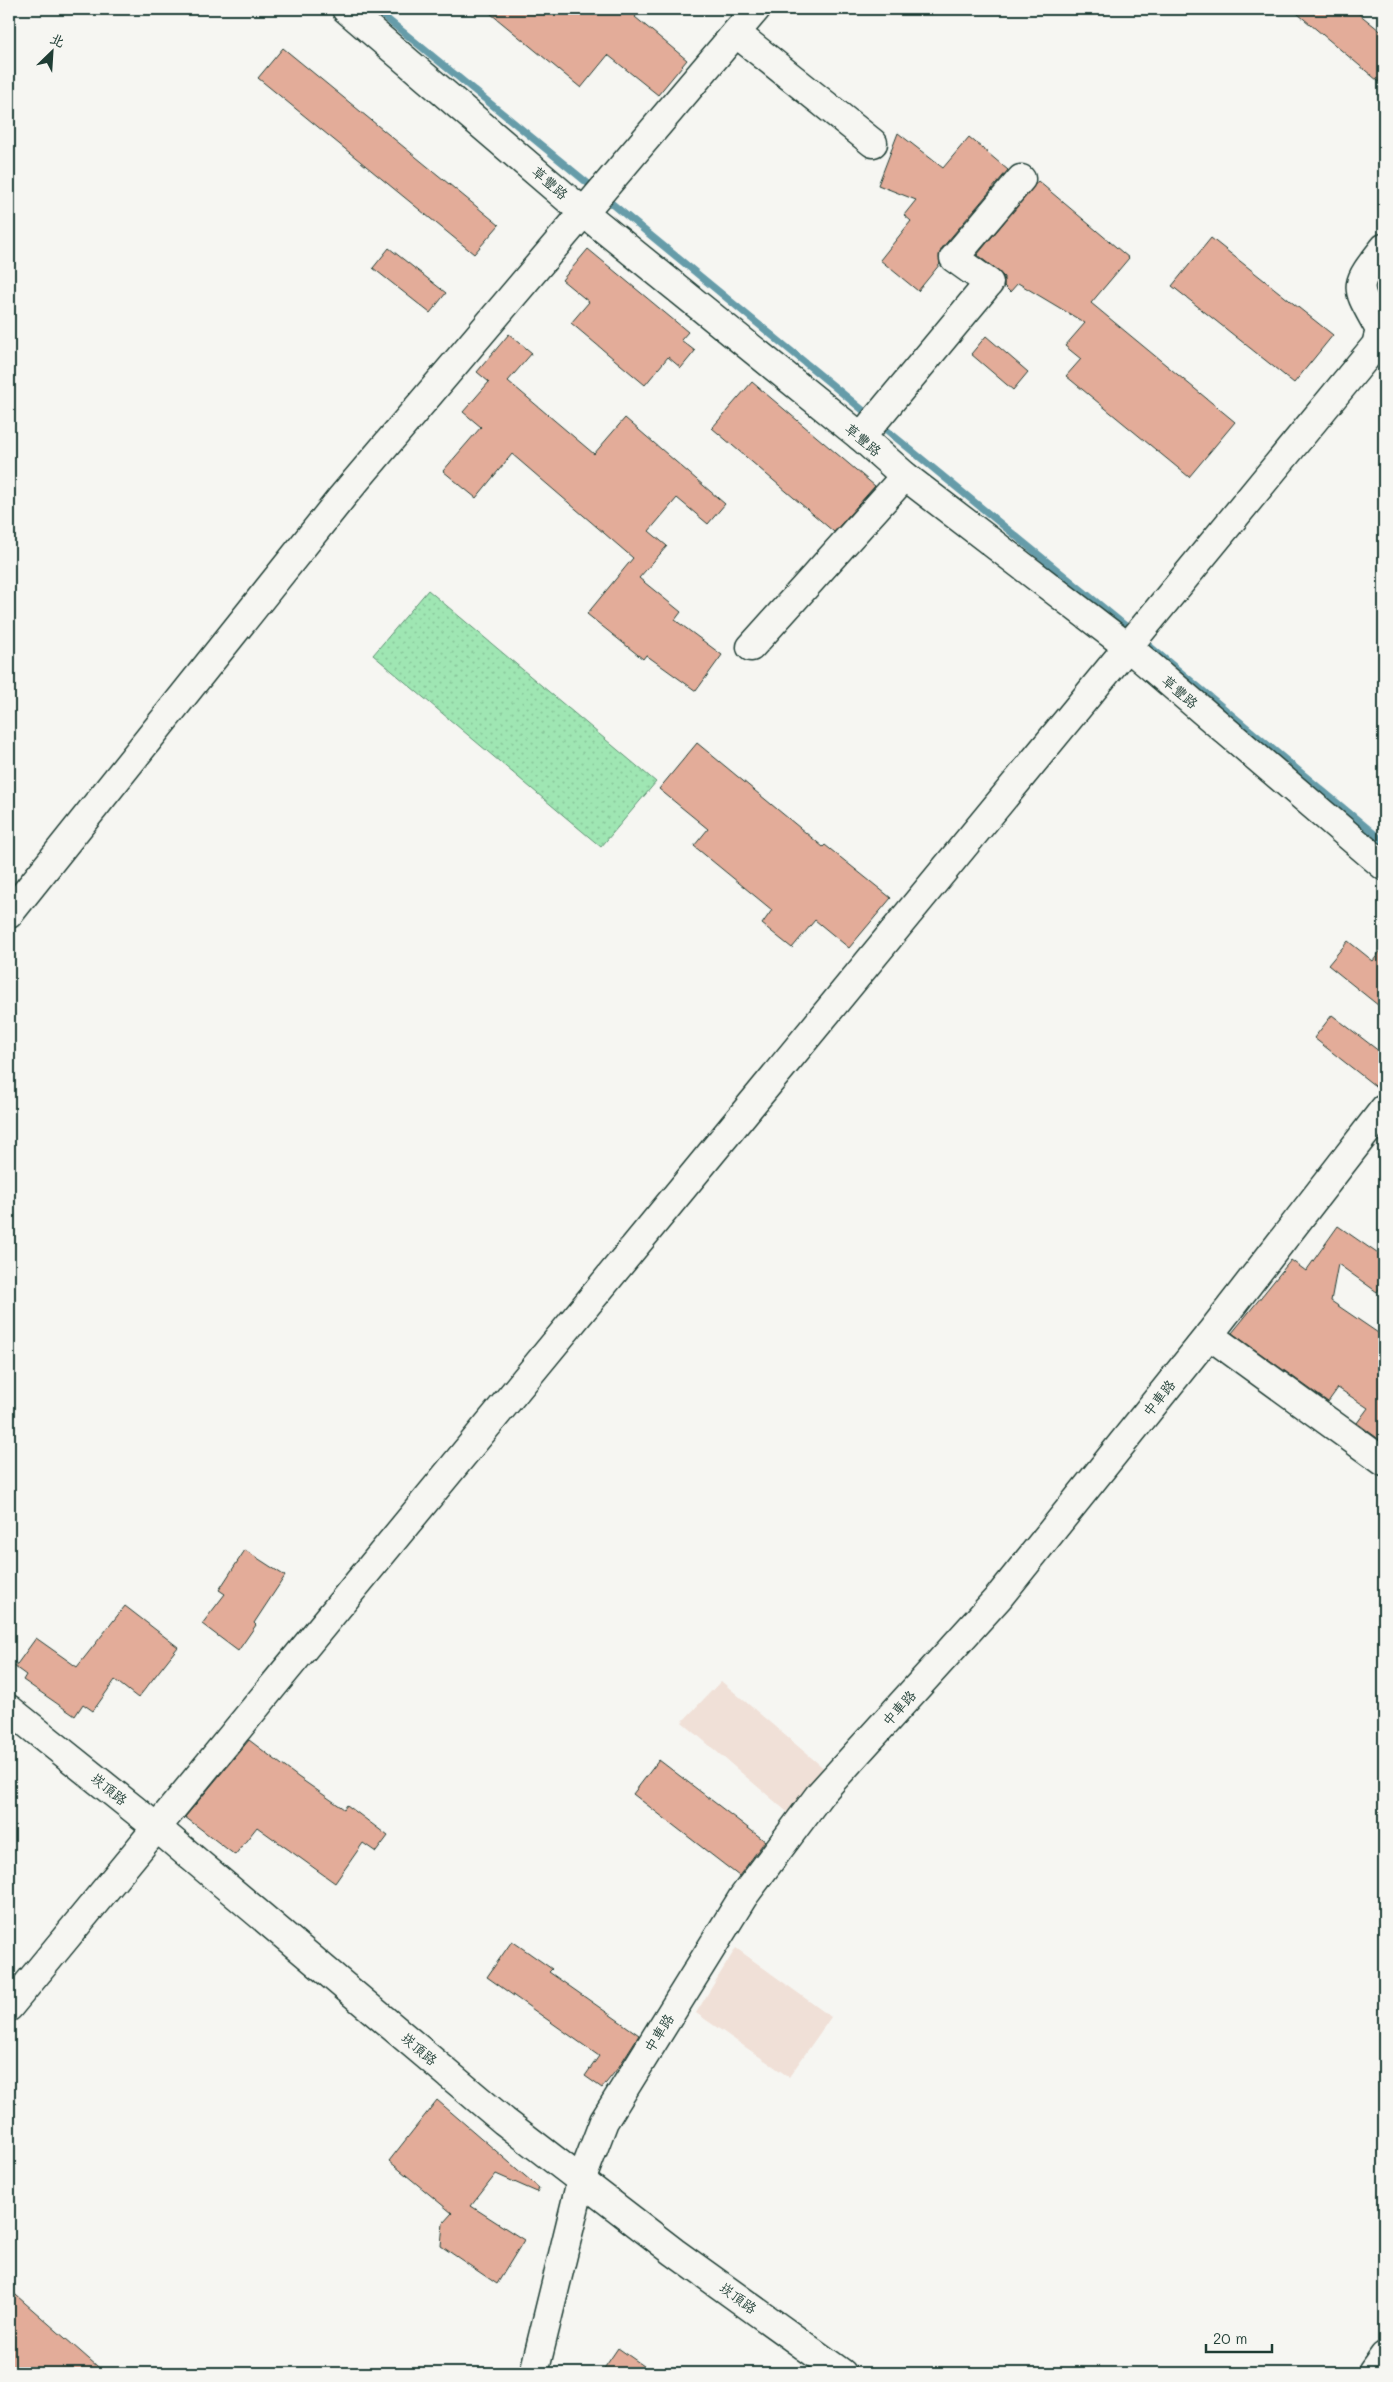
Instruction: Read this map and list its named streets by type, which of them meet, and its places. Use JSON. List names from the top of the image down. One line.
{"streets":{"street":["草豐路","中車路","崁頂路"]},"crossings":[["中車路","崁頂路"]],"scale_bar":"20 m","north":"top right"}
